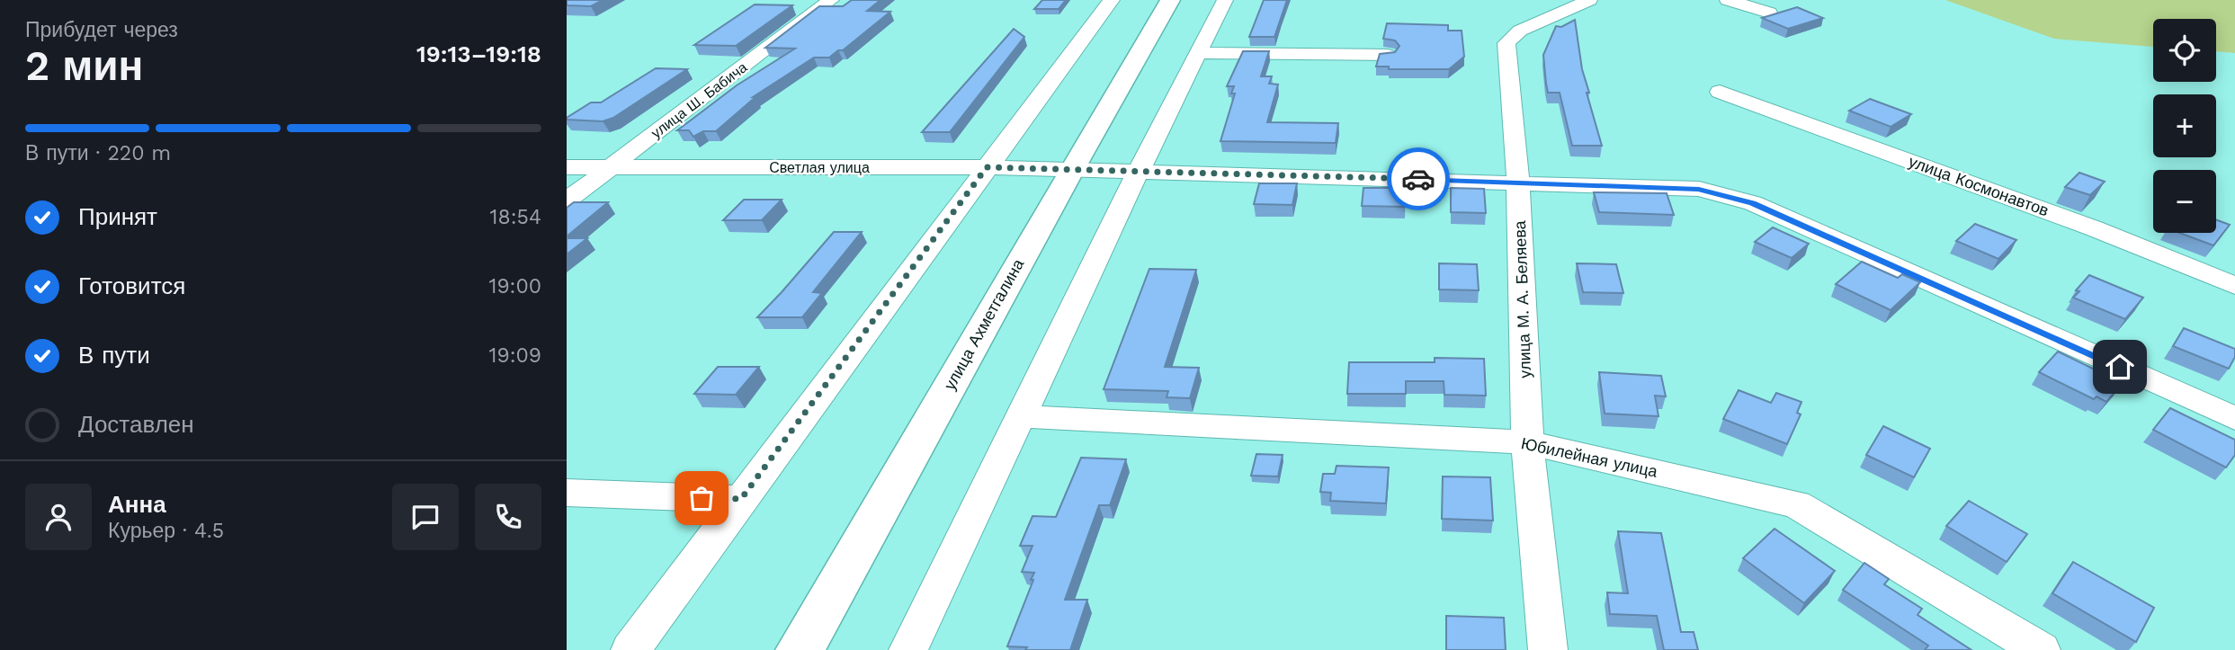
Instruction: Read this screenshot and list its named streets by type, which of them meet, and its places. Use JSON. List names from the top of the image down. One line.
{"streets":{"main road":["улица Ахметгалина"],"street":["улица Ш. Бабича","Светлая улица","улица Космонавтов","улица М. А. Беляева","Юбилейная улица"]},"crossings":[["улица Ш. Бабича","Светлая улица"],["Светлая улица","улица М. А. Беляева"],["Светлая улица","улица Ахметгалина"],["улица М. А. Беляева","Юбилейная улица"]],"page":{"heading":["2 мин","Прибудет через","19:13–19:18"],"panel":["Анна","Курьер · 4.5"],"map_buttons":["+","−"],"bar":"В пути · 220 m","list":[["Принят","18:54"],["Готовится","19:00"],["В пути","19:09"],"Доставлен"]}}
